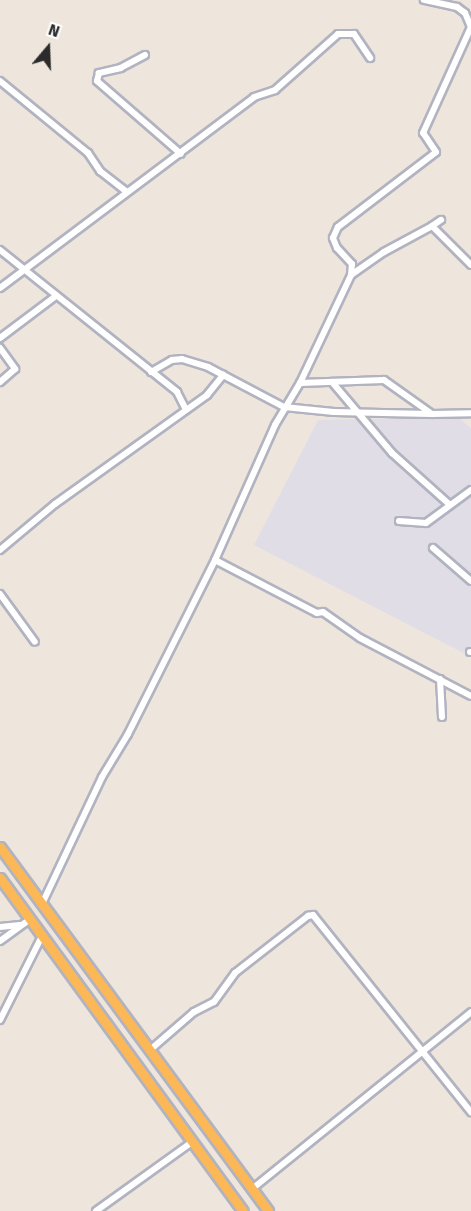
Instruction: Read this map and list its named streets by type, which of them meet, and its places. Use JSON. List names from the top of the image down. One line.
{"north":"top"}
